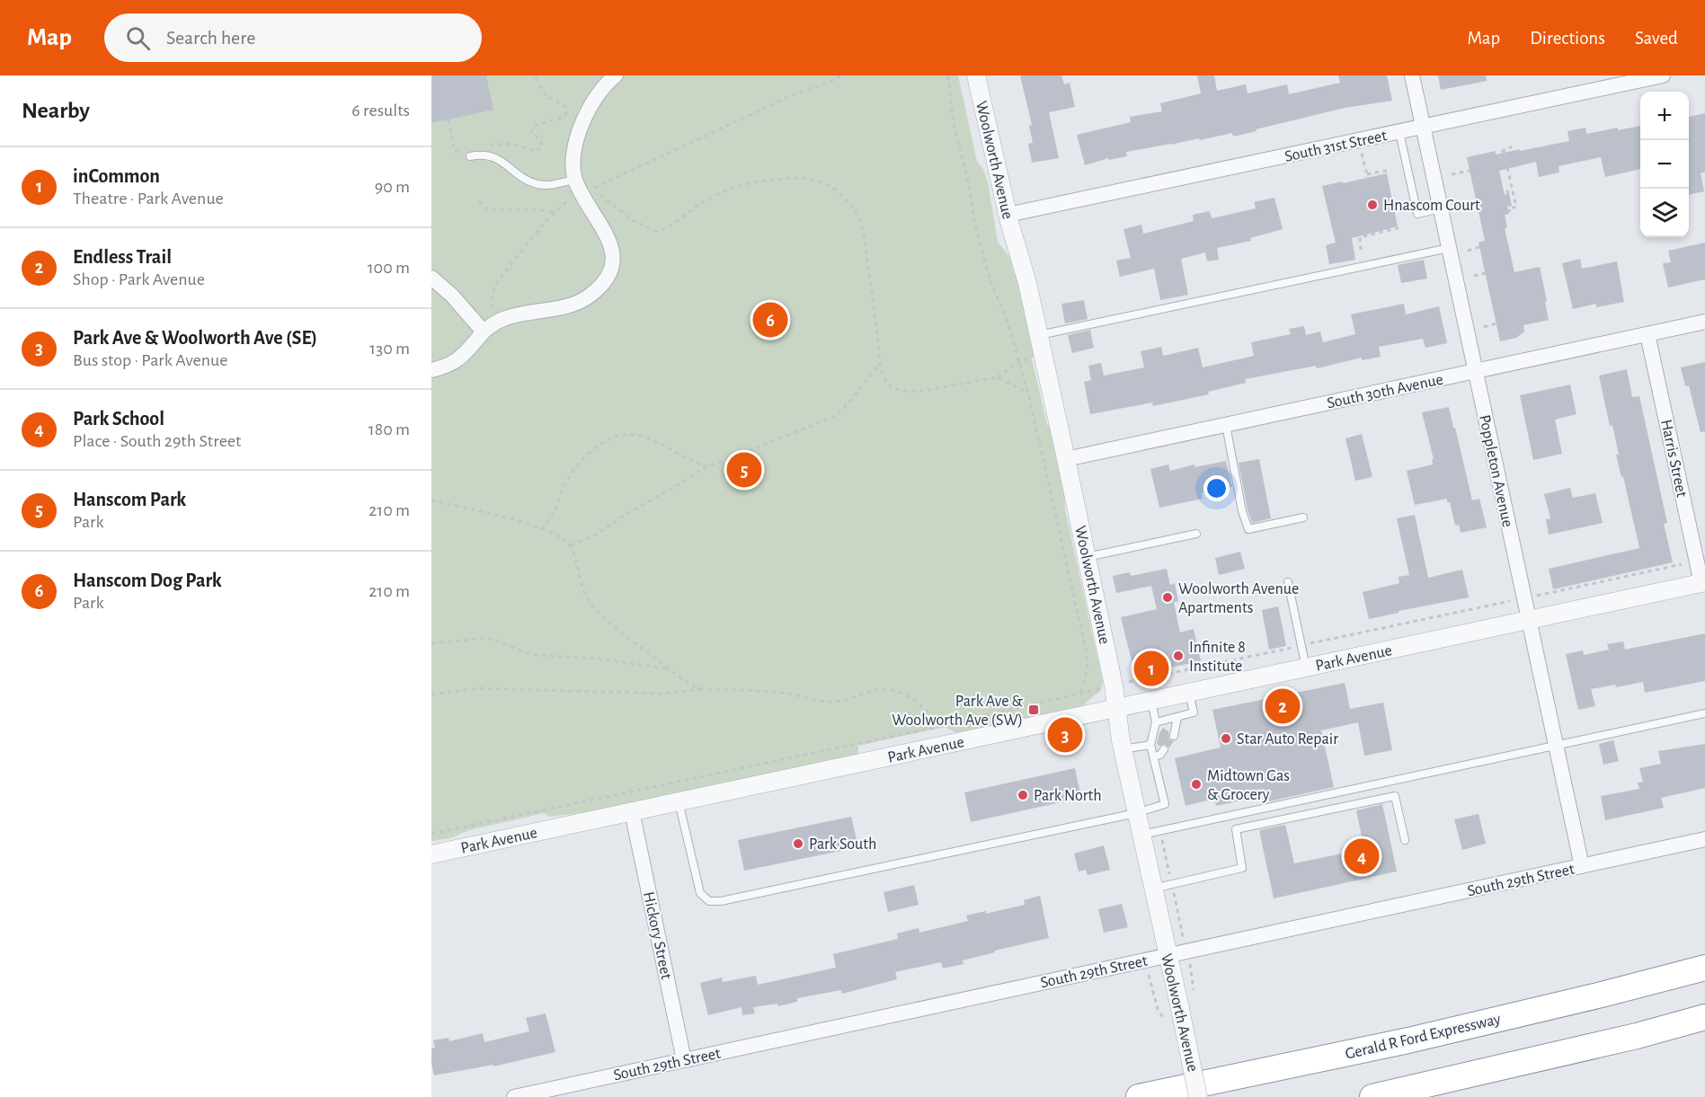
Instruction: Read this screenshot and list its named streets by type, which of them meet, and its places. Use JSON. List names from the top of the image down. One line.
{"streets":{"highway":["Gerald R Ford Expressway"],"street":["South 31st Street","Woolworth Avenue","South 30th Avenue","Harris Street","Poppleton Avenue","Park Avenue","South 29th Street","Hickory Street"]},"crossings":[["South 31st Street","Woolworth Avenue"],["South 31st Street","Poppleton Avenue"],["Woolworth Avenue","South 30th Avenue"],["Woolworth Avenue","Park Avenue"],["Woolworth Avenue","South 29th Street"],["South 30th Avenue","Harris Street"],["South 30th Avenue","Poppleton Avenue"],["Harris Street","Park Avenue"],["Poppleton Avenue","Park Avenue"],["Poppleton Avenue","South 29th Street"],["Park Avenue","Hickory Street"],["South 29th Street","Hickory Street"]],"places":{"other":["Hnascom Court","Woolworth Avenue Apartments","Infinite 8 Institute","Star Auto Repair","Midtown Gas & Grocery","Park North","Park South"],"transit":["Park Ave & Woolworth Ave (SW)"]},"page":{"header":"Map","search":"Search here","nav":["Map","Directions","Saved"],"heading":["Nearby","6 results"],"map_buttons":["+","−"],"list":[{"mark":"1","name":"inCommon","note":"Theatre · Park Avenue","value":"90 m"},{"mark":"2","name":"Endless Trail","note":"Shop · Park Avenue","value":"100 m"},{"mark":"3","name":"Park Ave & Woolworth Ave (SE)","note":"Bus stop · Park Avenue","value":"130 m"},{"mark":"4","name":"Park School","note":"Place · South 29th Street","value":"180 m"},{"mark":"5","name":"Hanscom Park","note":"Park","value":"210 m"},{"mark":"6","name":"Hanscom Dog Park","note":"Park","value":"210 m"}],"pins":["6","5","1","2","3","4"]}}
